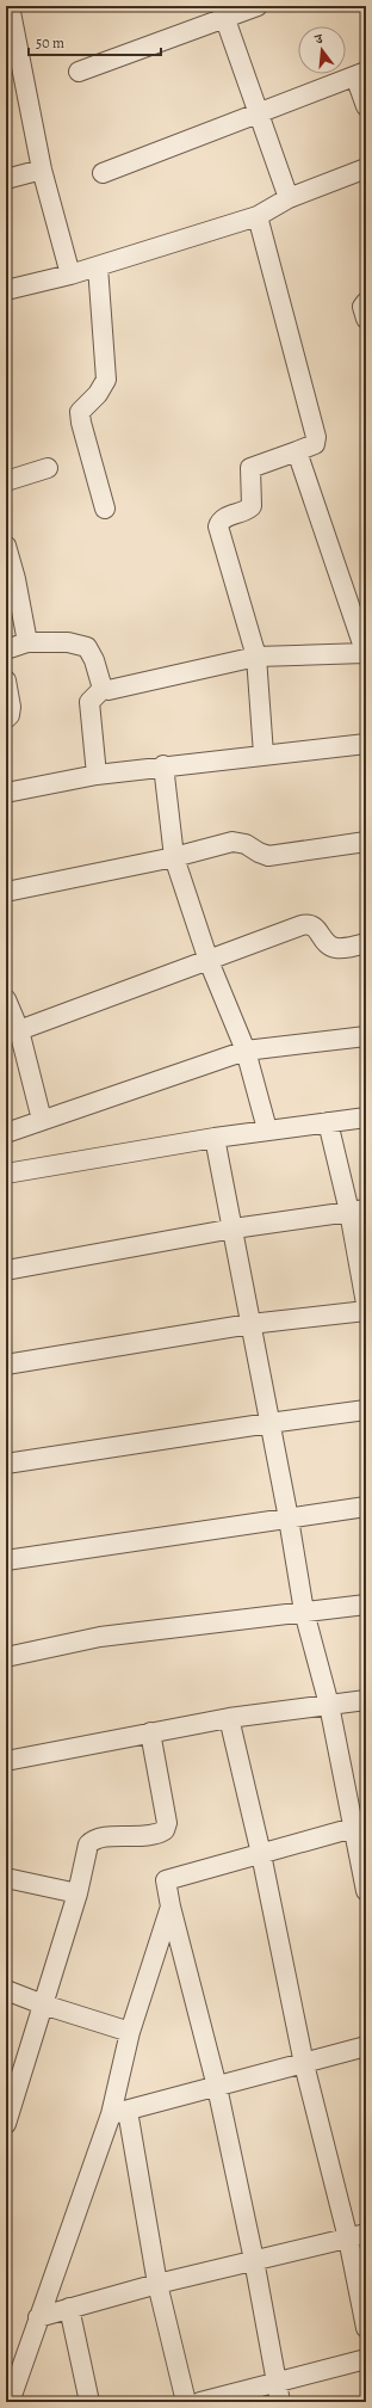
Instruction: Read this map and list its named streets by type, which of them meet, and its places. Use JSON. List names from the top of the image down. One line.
{"scale_bar":"50 m","north":"top"}
